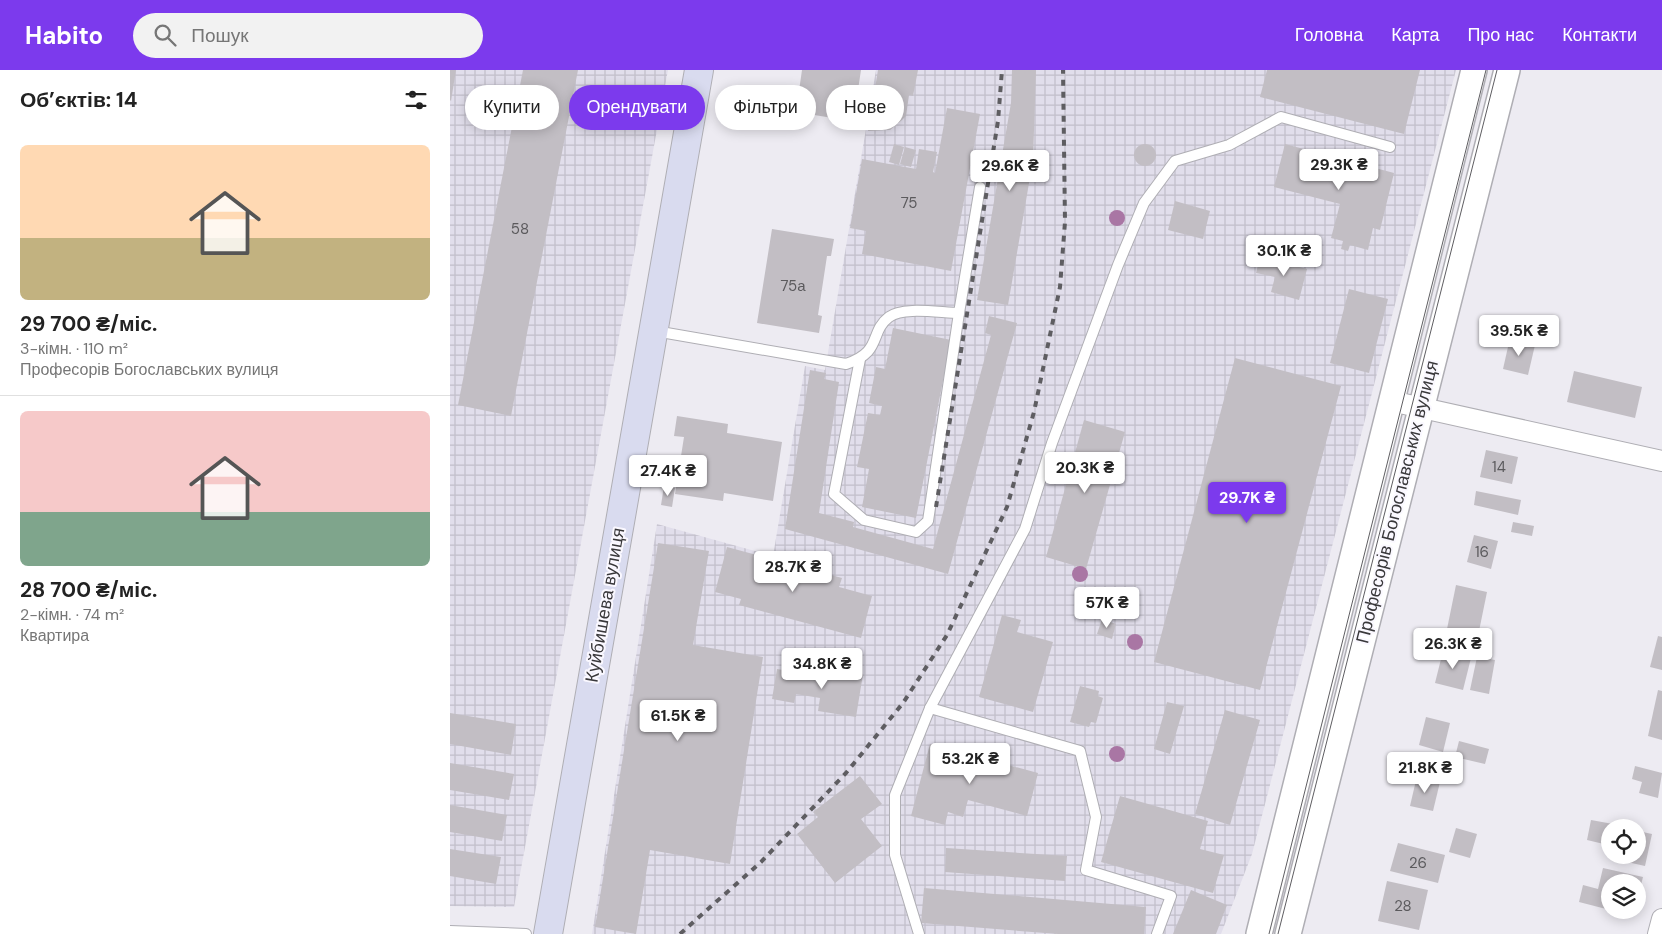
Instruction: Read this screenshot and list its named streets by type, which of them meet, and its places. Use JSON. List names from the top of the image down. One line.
{"streets":{"main road":["Куйбишева вулиця"],"street":["Професорів Богославських вулиця"]},"house_numbers":["75","58","75а","14","16","26","28"],"page":{"header":"Habito","search":"Пошук","nav":["Головна","Карта","Про нас","Контакти"],"heading":"Об’єктів: 14","chip":["Купити","Орендувати","Фільтри","Нове"],"list":[{"name":"29 700 ₴/міс.","note":"3-кімн. · 110 m² · Професорів Богославських вулиця"},{"name":"28 700 ₴/міс.","note":"2-кімн. · 74 m² · Квартира"}],"price":["29.3K ₴","29.6K ₴","30.1K ₴","39.5K ₴","20.3K ₴","27.4K ₴","29.7K ₴","28.7K ₴","57K ₴","26.3K ₴","34.8K ₴","61.5K ₴","53.2K ₴","21.8K ₴"]}}
